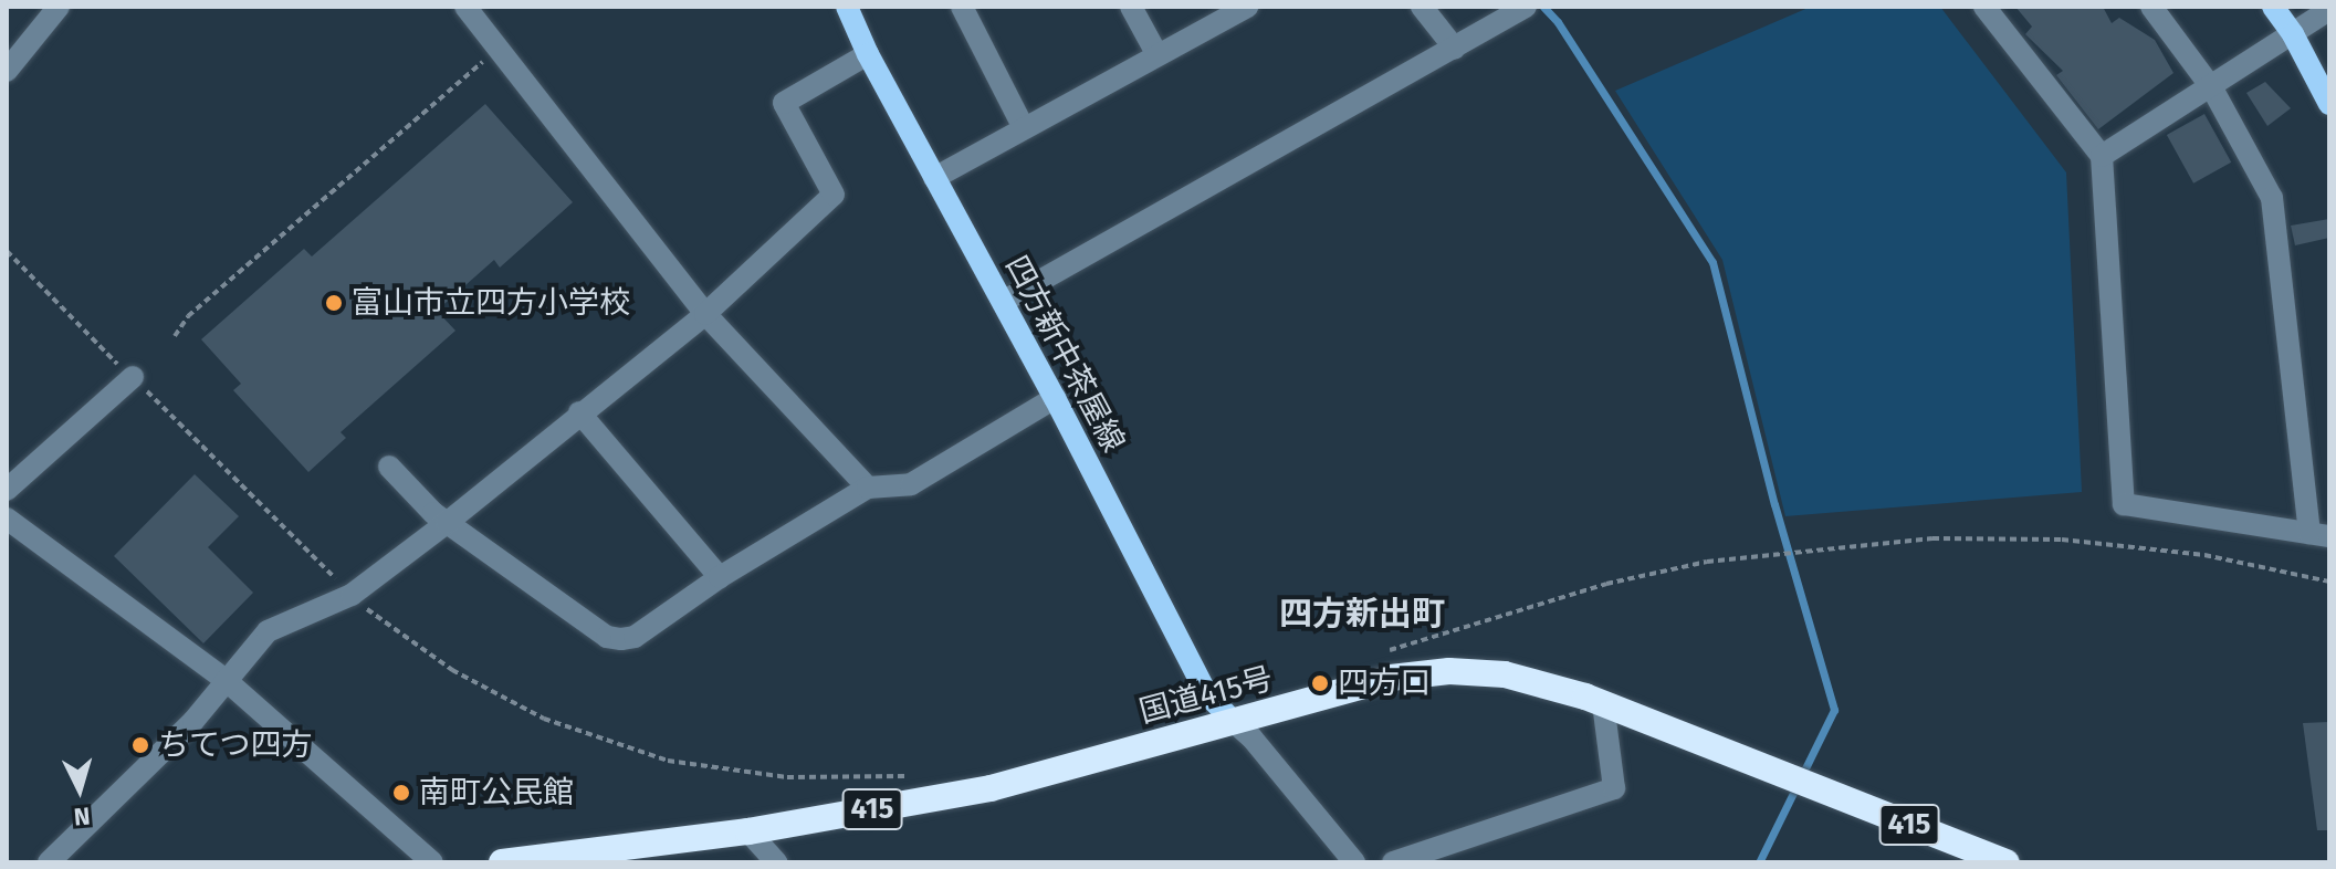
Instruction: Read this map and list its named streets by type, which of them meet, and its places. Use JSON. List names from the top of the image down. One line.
{"streets":{"highway":["国道415号","415"],"main road":["四方新中茶屋線"]},"crossings":[["四方新中茶屋線","国道415号"]],"districts":["四方新出町"],"places":["富山市立四方小学校","四方口","ちてつ四方","南町公民館"],"north":"bottom"}
